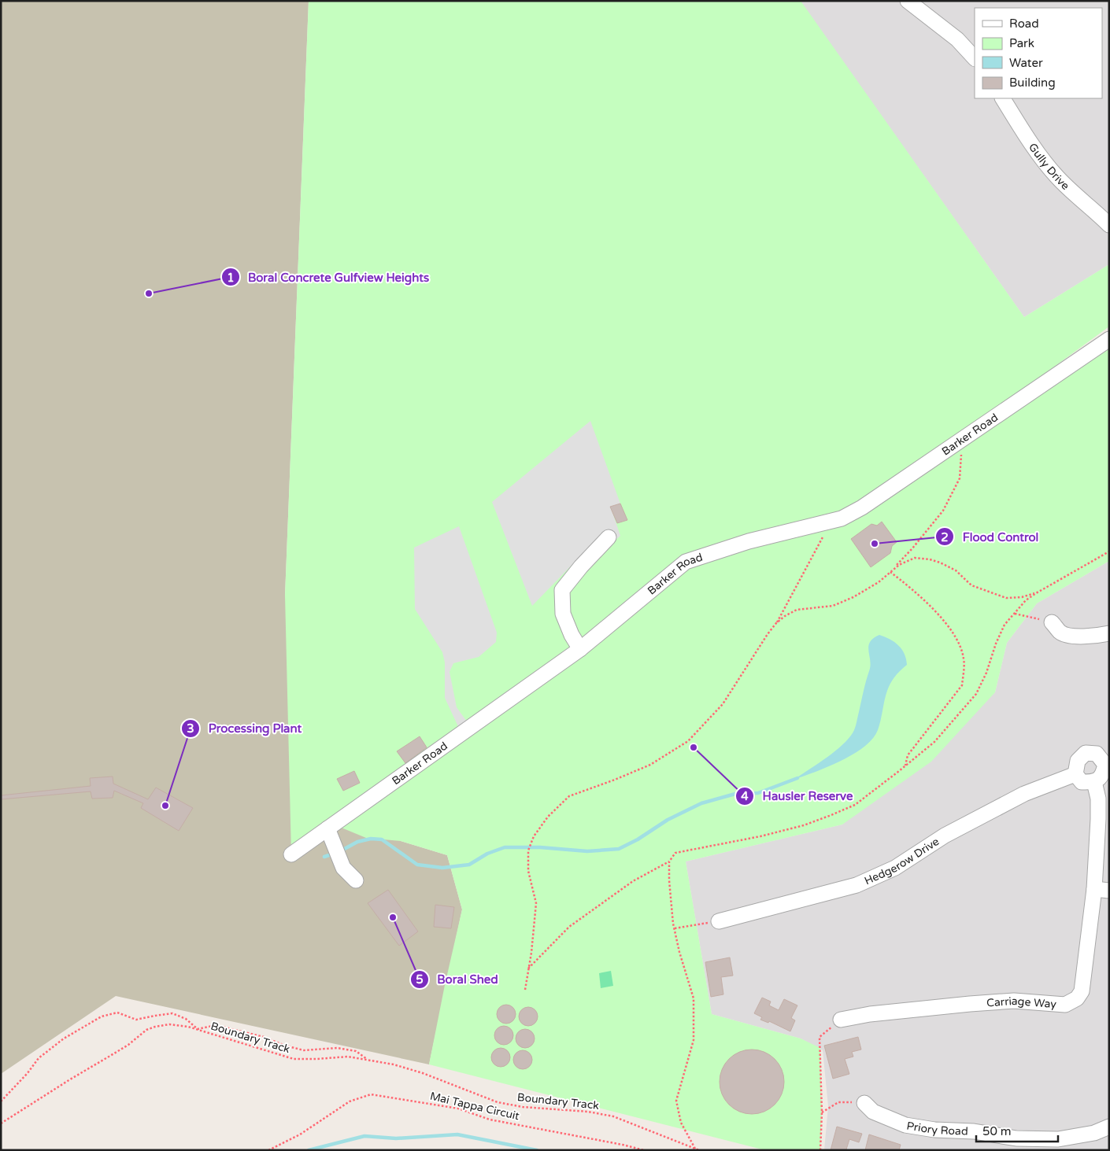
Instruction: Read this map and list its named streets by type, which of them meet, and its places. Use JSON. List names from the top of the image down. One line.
{"streets":{"street":["Gully Drive","Barker Road","Hedgerow Drive","Carriage Way","Priory Road"],"path":["Boundary Track","Mai Tappa Circuit"]},"crossings":[["Hedgerow Drive","Carriage Way"]],"places":["Boral Concrete Gulfview Heights","Flood Control","Hausler Reserve","Processing Plant","Boral Shed"],"legend":["Road","Park","Water","Building"],"scale_bar":"50 m"}
